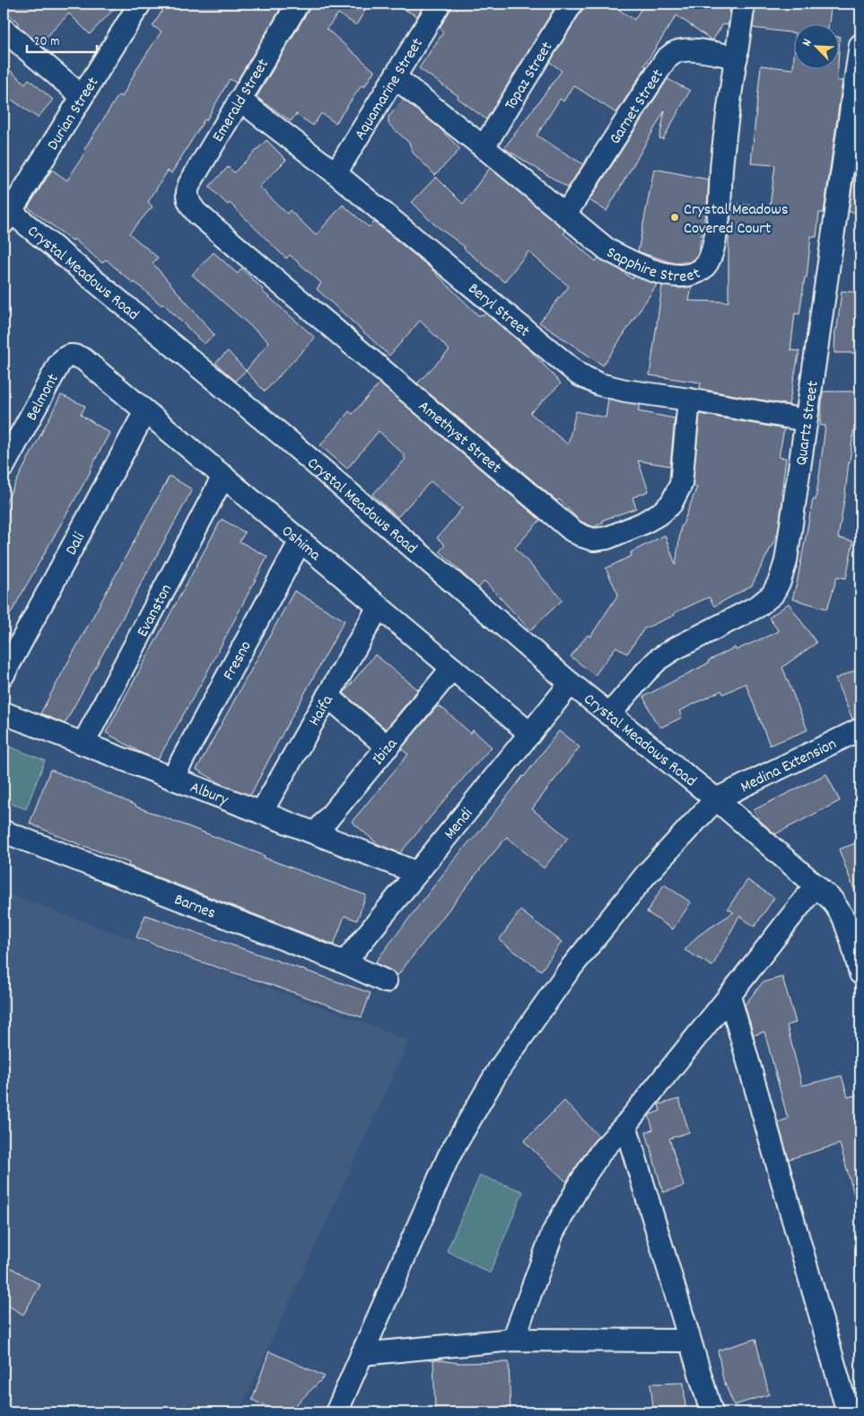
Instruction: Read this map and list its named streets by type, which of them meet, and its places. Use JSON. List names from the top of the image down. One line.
{"streets":{"street":["Topaz Street","Aquamarine Street","Emerald Street","Garnet Street","Durian Street","Sapphire Street","Crystal Meadows Road","Beryl Street","Belmont","Quartz Street","Amethyst Street","Oshima","Dali","Evanston","Fresno","Haifa","Ibiza","Medina Extension","Albury","Mendi","Barnes"]},"crossings":[["Topaz Street","Sapphire Street"],["Aquamarine Street","Sapphire Street"],["Aquamarine Street","Beryl Street"],["Emerald Street","Beryl Street"],["Emerald Street","Amethyst Street"],["Garnet Street","Sapphire Street"],["Durian Street","Crystal Meadows Road"],["Crystal Meadows Road","Quartz Street"],["Crystal Meadows Road","Medina Extension"],["Crystal Meadows Road","Mendi"],["Beryl Street","Quartz Street"],["Beryl Street","Amethyst Street"],["Belmont","Oshima"],["Oshima","Dali"],["Oshima","Evanston"],["Oshima","Fresno"],["Oshima","Haifa"],["Oshima","Ibiza"],["Oshima","Mendi"],["Evanston","Albury"],["Fresno","Albury"],["Haifa","Albury"],["Ibiza","Albury"],["Albury","Mendi"],["Mendi","Barnes"]],"places":["Crystal Meadows Covered Court"],"scale_bar":"20 m","north":"top left"}
